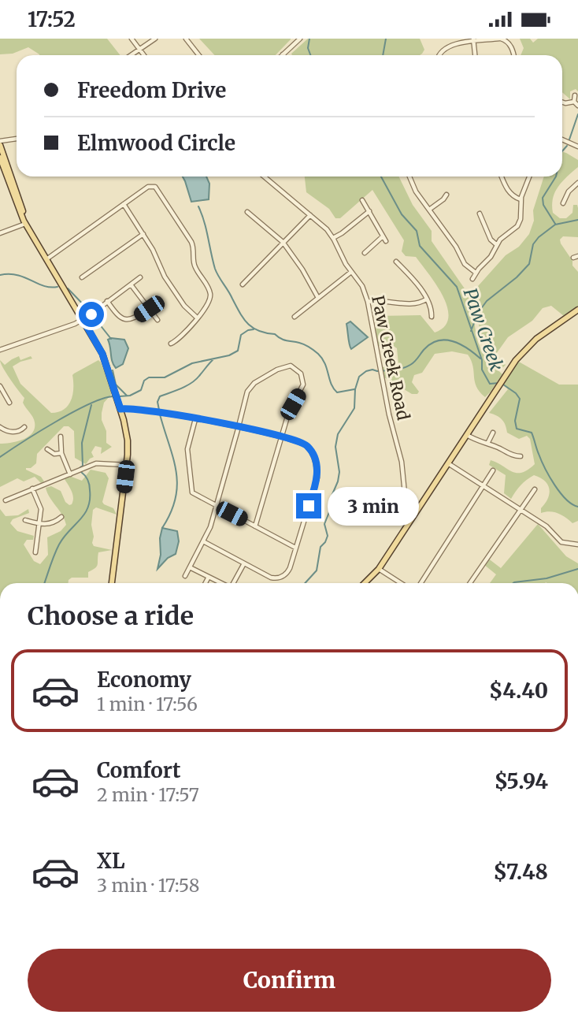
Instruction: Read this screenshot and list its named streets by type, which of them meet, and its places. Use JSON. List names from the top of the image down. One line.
{"streets":{"street":["Paw Creek Road"]},"water":["Paw Creek"],"page":{"status":"17:52","banner":["Freedom Drive","Elmwood Circle"],"bubble":"3 min","heading":"Choose a ride","list":[{"name":"Economy","note":"1 min · 17:56","value":"$4.40"},{"name":"Comfort","note":"2 min · 17:57","value":"$5.94"},{"name":"XL","note":"3 min · 17:58","value":"$7.48"}],"buttons":"Confirm"}}
